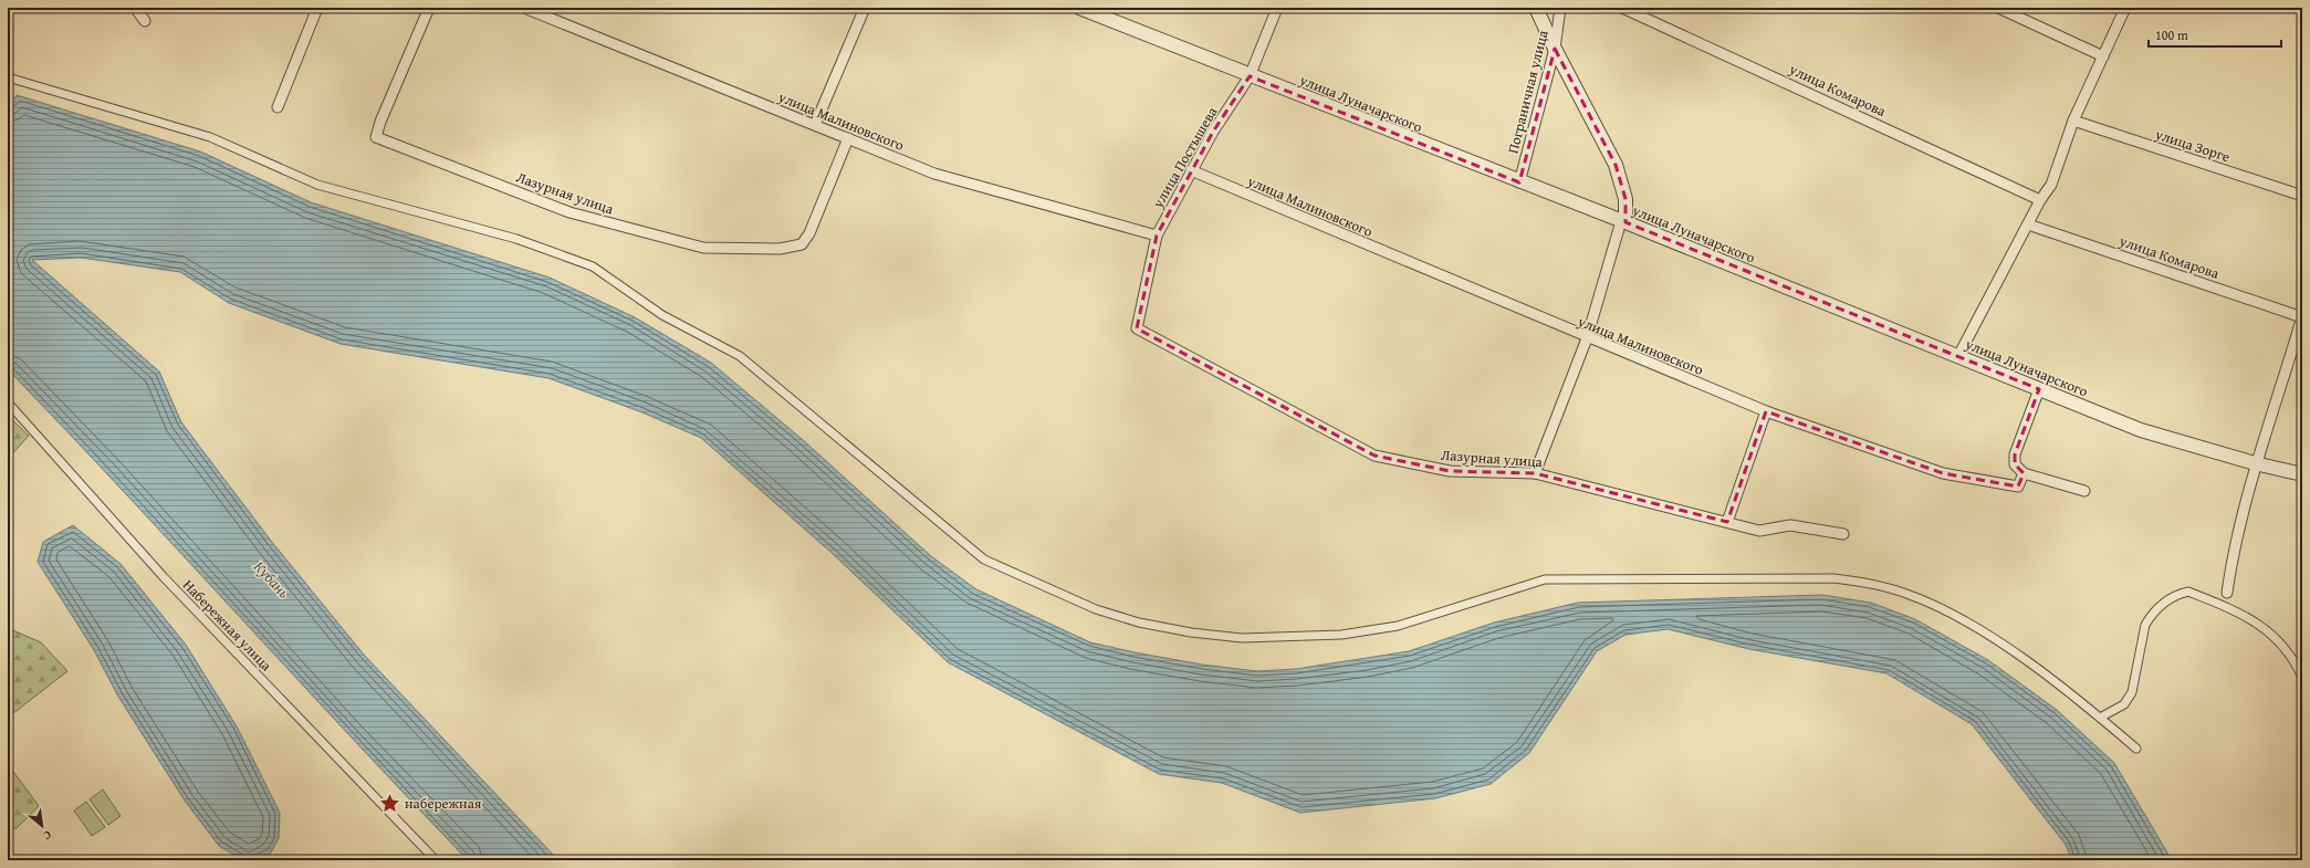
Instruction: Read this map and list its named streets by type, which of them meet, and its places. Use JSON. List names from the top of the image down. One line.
{"streets":{"street":["улица Комарова","Пограничная улица","улица Луначарского","улица Малиновского","улица Зорге","улица Постышева","Лазурная улица","Набережная улица"]},"crossings":[["Пограничная улица","улица Луначарского"],["улица Луначарского","улица Постышева"],["улица Малиновского","улица Постышева"],["улица Малиновского","Лазурная улица"],["улица Постышева","Лазурная улица"]],"water":["Кубань"],"places":{"place":["набережная"]},"scale_bar":"100 m","north":"bottom right"}
